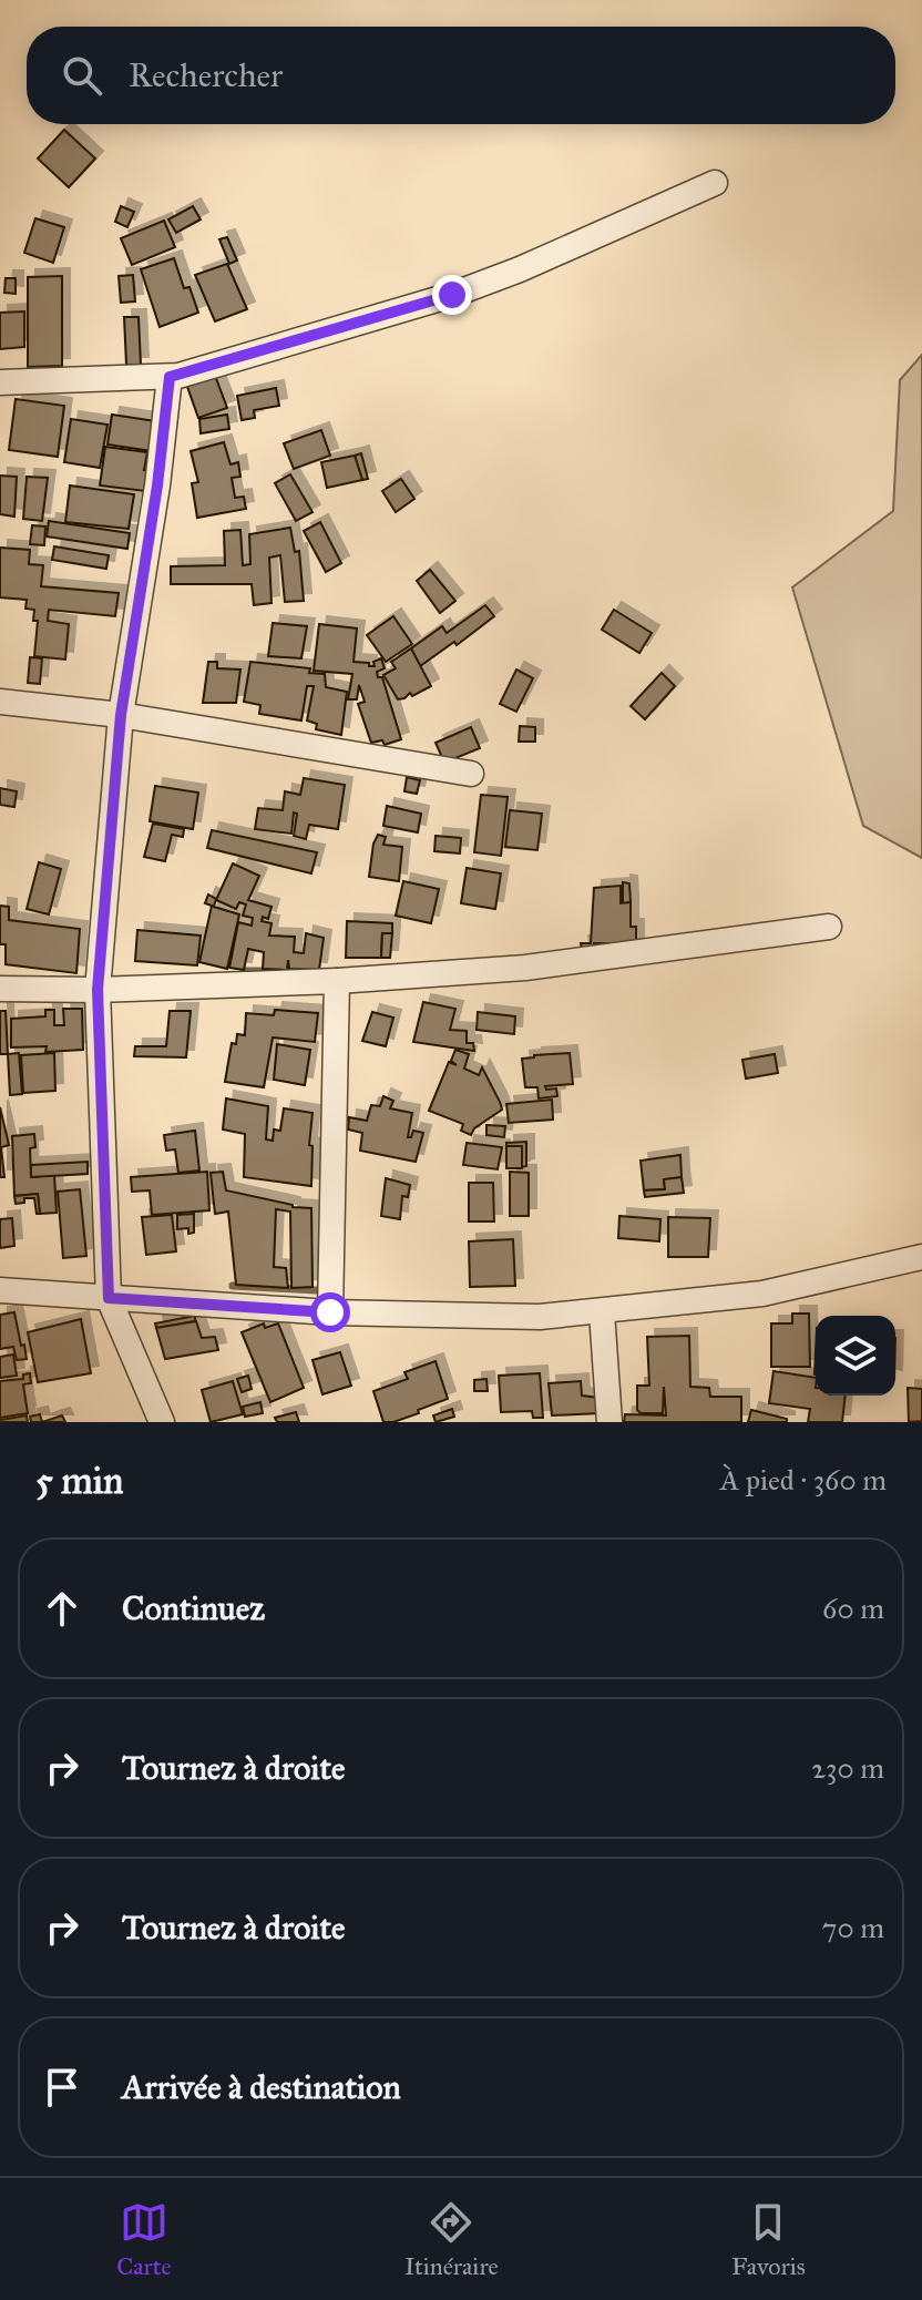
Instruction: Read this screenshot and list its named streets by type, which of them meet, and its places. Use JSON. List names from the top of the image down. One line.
{"page":{"search":"Rechercher","heading":["5 min","À pied · 360 m"],"list":[["Continuez","60 m"],["Tournez à droite","230 m"],["Tournez à droite","70 m"],"Arrivée à destination"],"nav":["Carte","Itinéraire","Favoris"]}}
